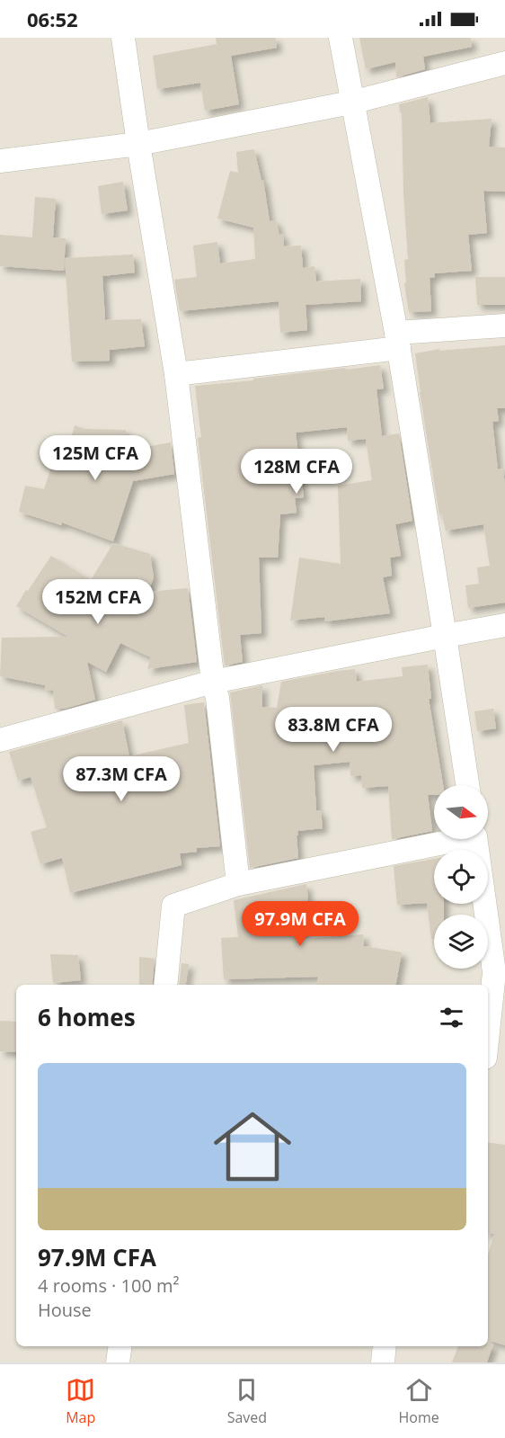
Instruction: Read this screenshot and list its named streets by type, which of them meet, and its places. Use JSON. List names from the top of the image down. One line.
{"north":"right","page":{"status":"06:52","price":["125M CFA","128M CFA","152M CFA","83.8M CFA","87.3M CFA","97.9M CFA"],"heading":"6 homes","list":[{"name":"97.9M CFA","note":"4 rooms · 100 m² · House"}],"tabs":["Map","Saved","Home"]}}
